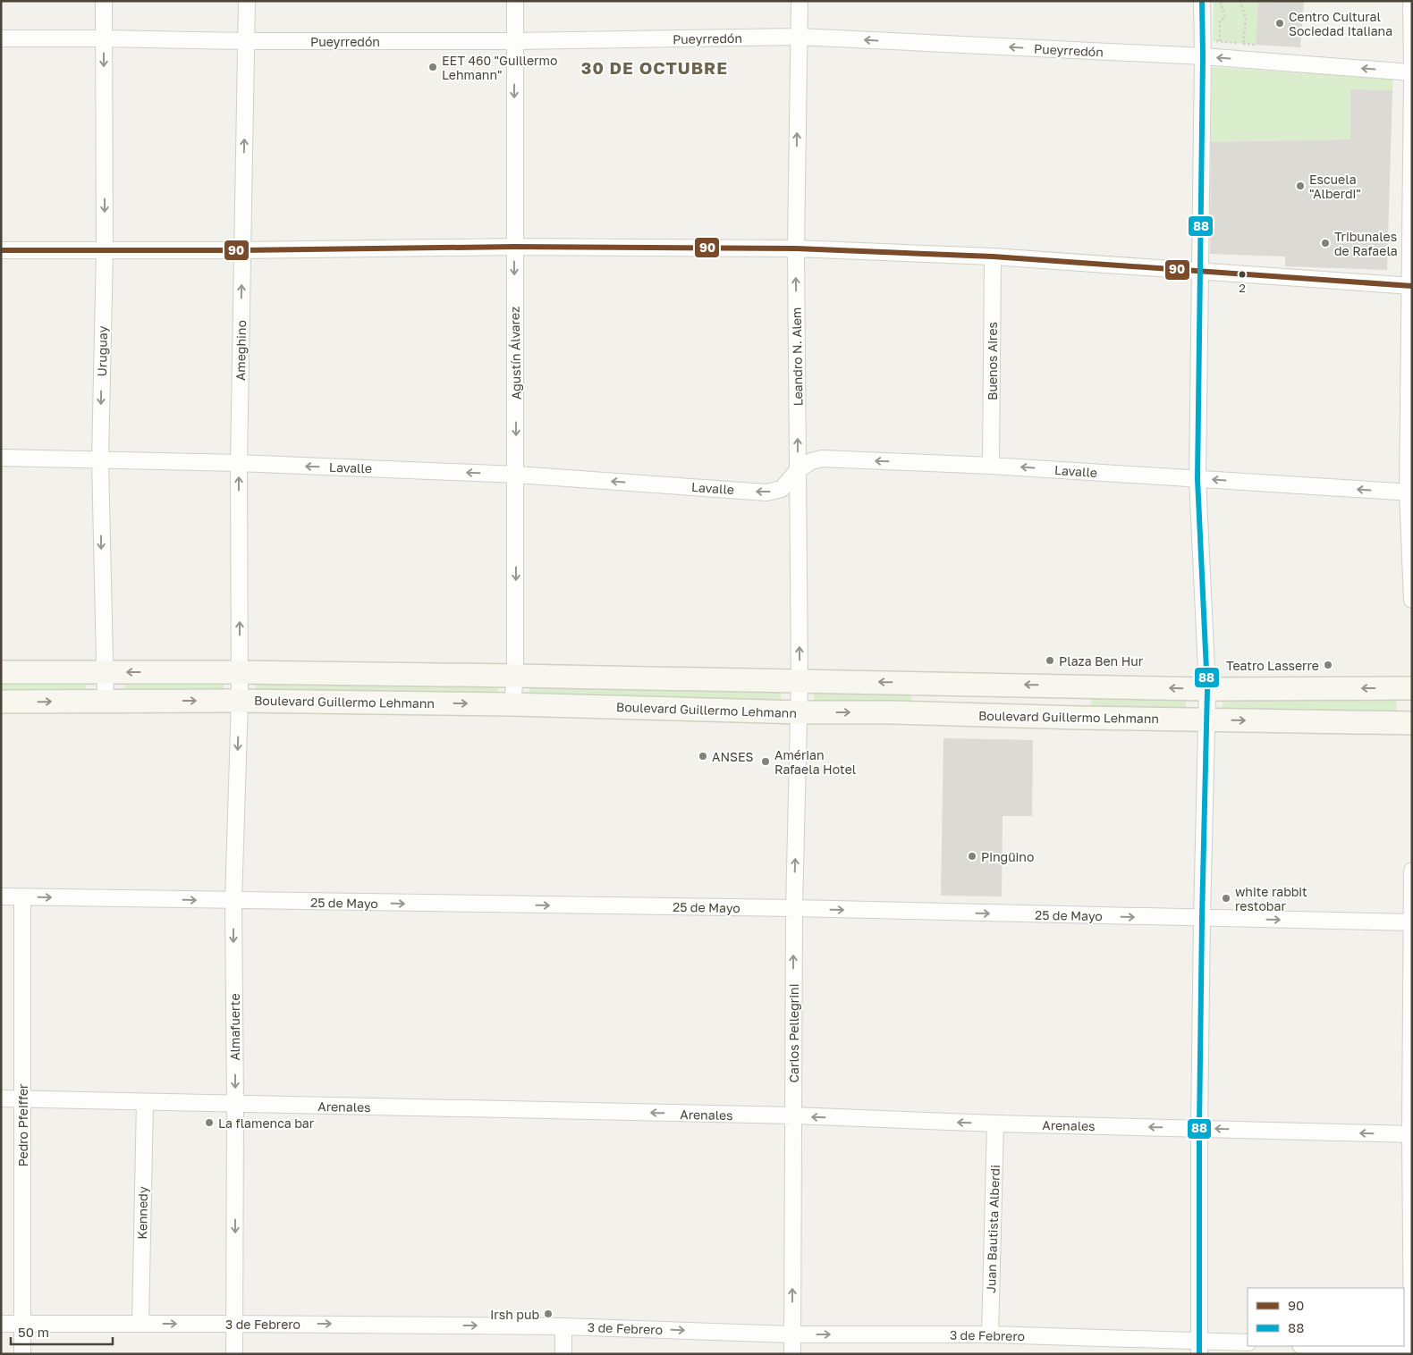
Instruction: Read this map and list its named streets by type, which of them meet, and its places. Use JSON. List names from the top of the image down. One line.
{"streets":{"main road":["Boulevard Guillermo Lehmann"],"street":["Pueyrredón","Ameghino","Uruguay","Agustín Álvarez","Leandro N. Alem","Buenos Aires","Lavalle","25 de Mayo","Almafuerte","Carlos Pellegrini","Arenales","Pedro Pfeiffer","Kennedy","Juan Bautista Alberdi","3 de Febrero"]},"crossings":[["Pueyrredón","Ameghino"],["Pueyrredón","Uruguay"],["Pueyrredón","Agustín Álvarez"],["Pueyrredón","Leandro N. Alem"],["Ameghino","Lavalle"],["Ameghino","Boulevard Guillermo Lehmann"],["Ameghino","Almafuerte"],["Uruguay","Lavalle"],["Uruguay","Boulevard Guillermo Lehmann"],["Agustín Álvarez","Lavalle"],["Agustín Álvarez","Boulevard Guillermo Lehmann"],["Leandro N. Alem","Lavalle"],["Leandro N. Alem","Boulevard Guillermo Lehmann"],["Leandro N. Alem","Carlos Pellegrini"],["Buenos Aires","Lavalle"],["Boulevard Guillermo Lehmann","Almafuerte"],["Boulevard Guillermo Lehmann","Carlos Pellegrini"],["25 de Mayo","Almafuerte"],["25 de Mayo","Carlos Pellegrini"],["25 de Mayo","Pedro Pfeiffer"],["Almafuerte","Arenales"],["Almafuerte","3 de Febrero"],["Carlos Pellegrini","Arenales"],["Carlos Pellegrini","3 de Febrero"],["Arenales","Pedro Pfeiffer"],["Arenales","Kennedy"],["Arenales","Juan Bautista Alberdi"],["Pedro Pfeiffer","3 de Febrero"],["Kennedy","3 de Febrero"],["Juan Bautista Alberdi","3 de Febrero"]],"one_way":["Pueyrredón","Ameghino","Uruguay","Agustín Álvarez","Leandro N. Alem","Lavalle","25 de Mayo","Almafuerte","Carlos Pellegrini","Arenales","3 de Febrero"],"districts":["30 DE OCTUBRE"],"places":["Centro Cultural Sociedad Italiana","EET 460 \"Guillermo Lehmann\"","Escuela \"Alberdi\"","Tribunales de Rafaela","2","Plaza Ben Hur","Teatro Lasserre","ANSES","Amérian Rafaela Hotel","Pingüino","white rabbit restobar","La flamenca bar","Irsh pub"],"lines":["transit line 88","transit line 90"],"legend":["90","88"],"scale_bar":"50 m"}
